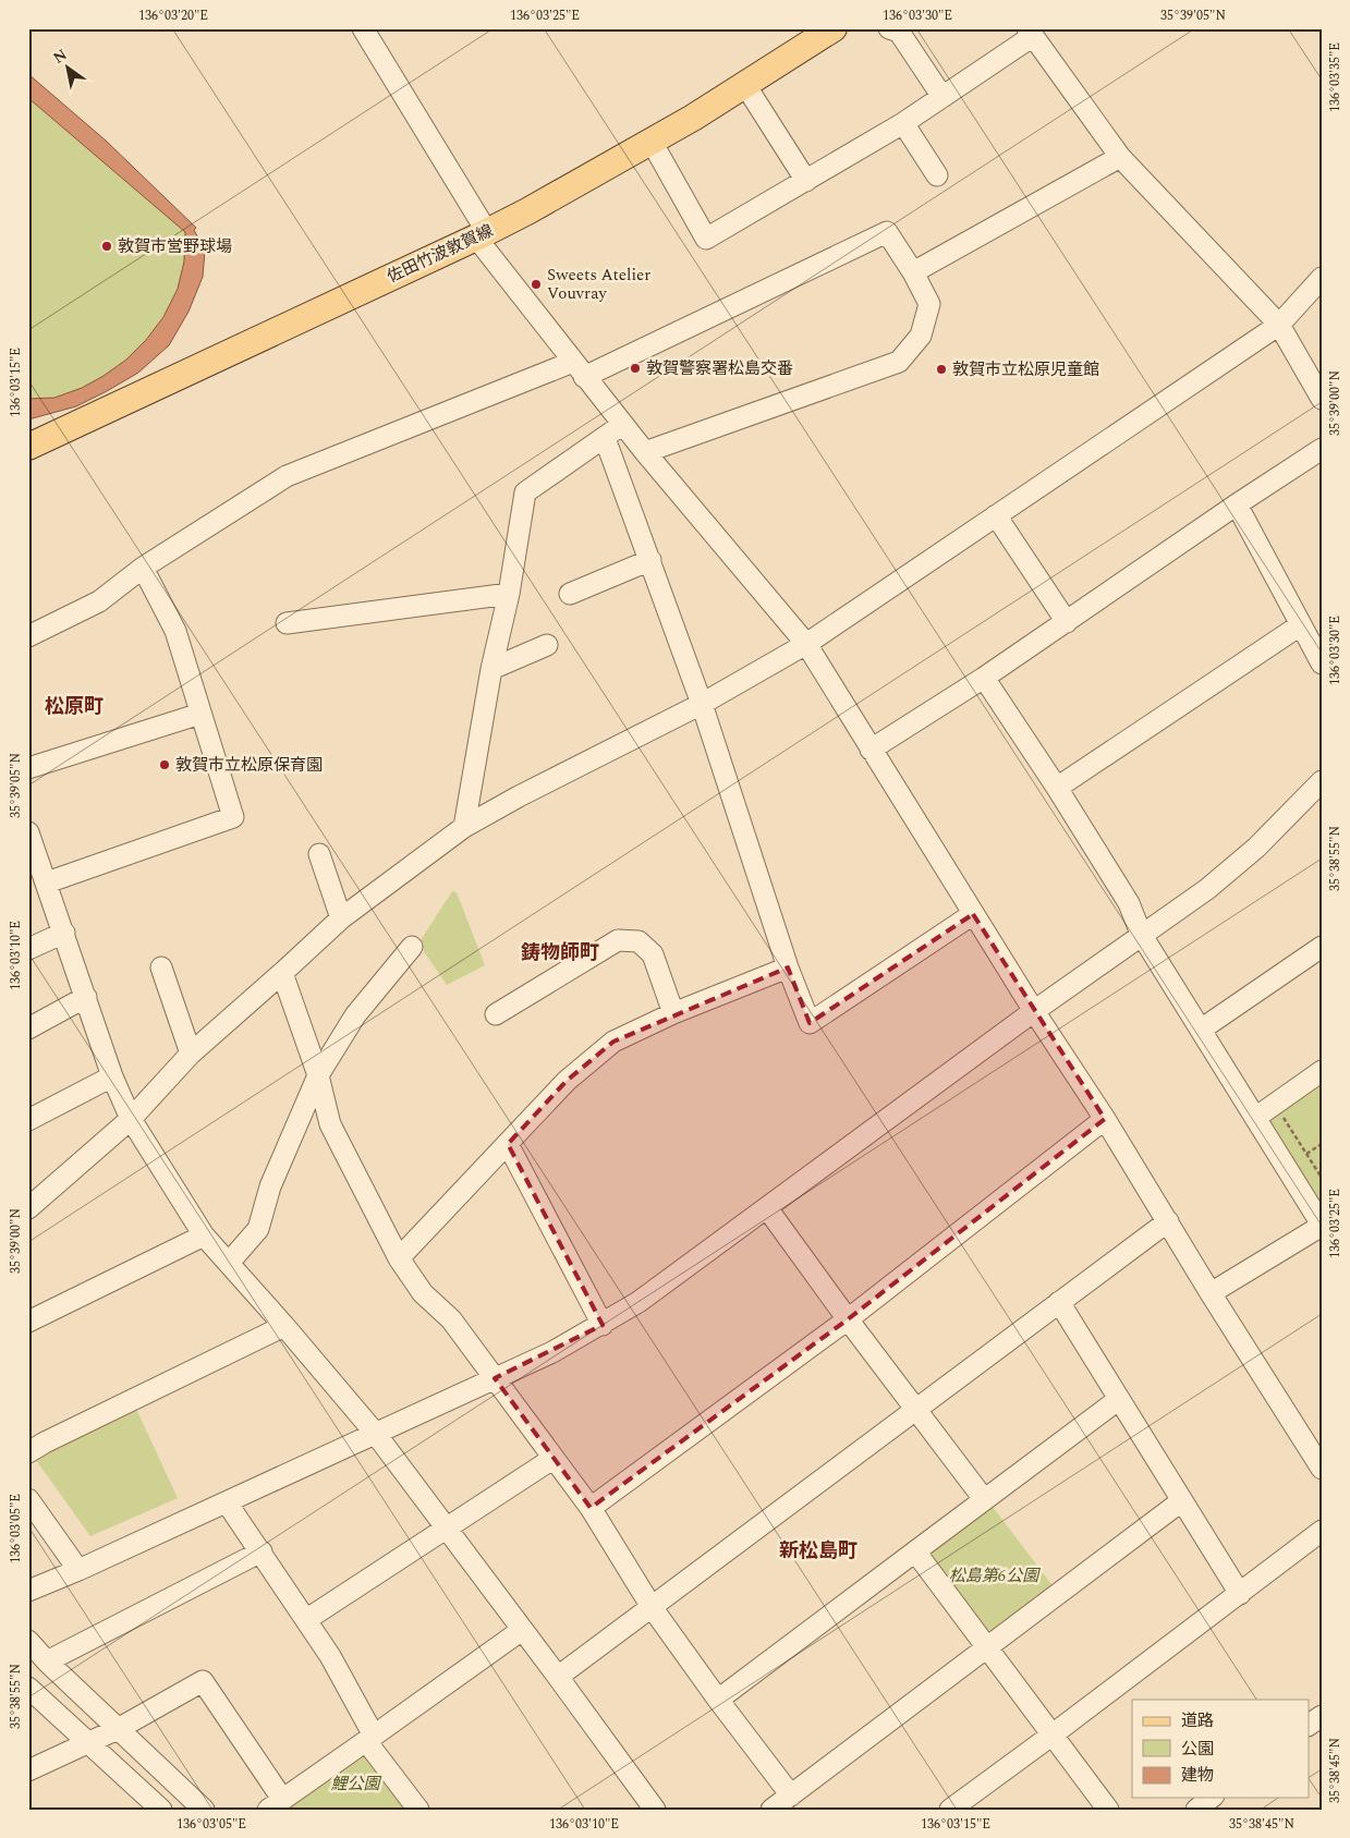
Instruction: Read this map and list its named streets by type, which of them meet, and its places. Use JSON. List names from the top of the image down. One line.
{"streets":{"main road":["佐田竹波敦賀線"]},"districts":["松原町","鋳物師町","新松島町"],"parks":["松島第6公園","鯉公園"],"places":["敦賀市営野球場","Sweets Atelier Vouvray","敦賀警察署松島交番","敦賀市立松原児童館","敦賀市立松原保育園"],"legend":["道路","公園","建物"],"north":"top left","coordinates":["136°03'20\"E","136°03'25\"E","136°03'30\"E","35°39'05\"N","136°03'35\"E","136°03'15\"E","35°39'00\"N","35°38'55\"N","136°03'10\"E","136°03'05\"E","35°38'45\"N"]}
